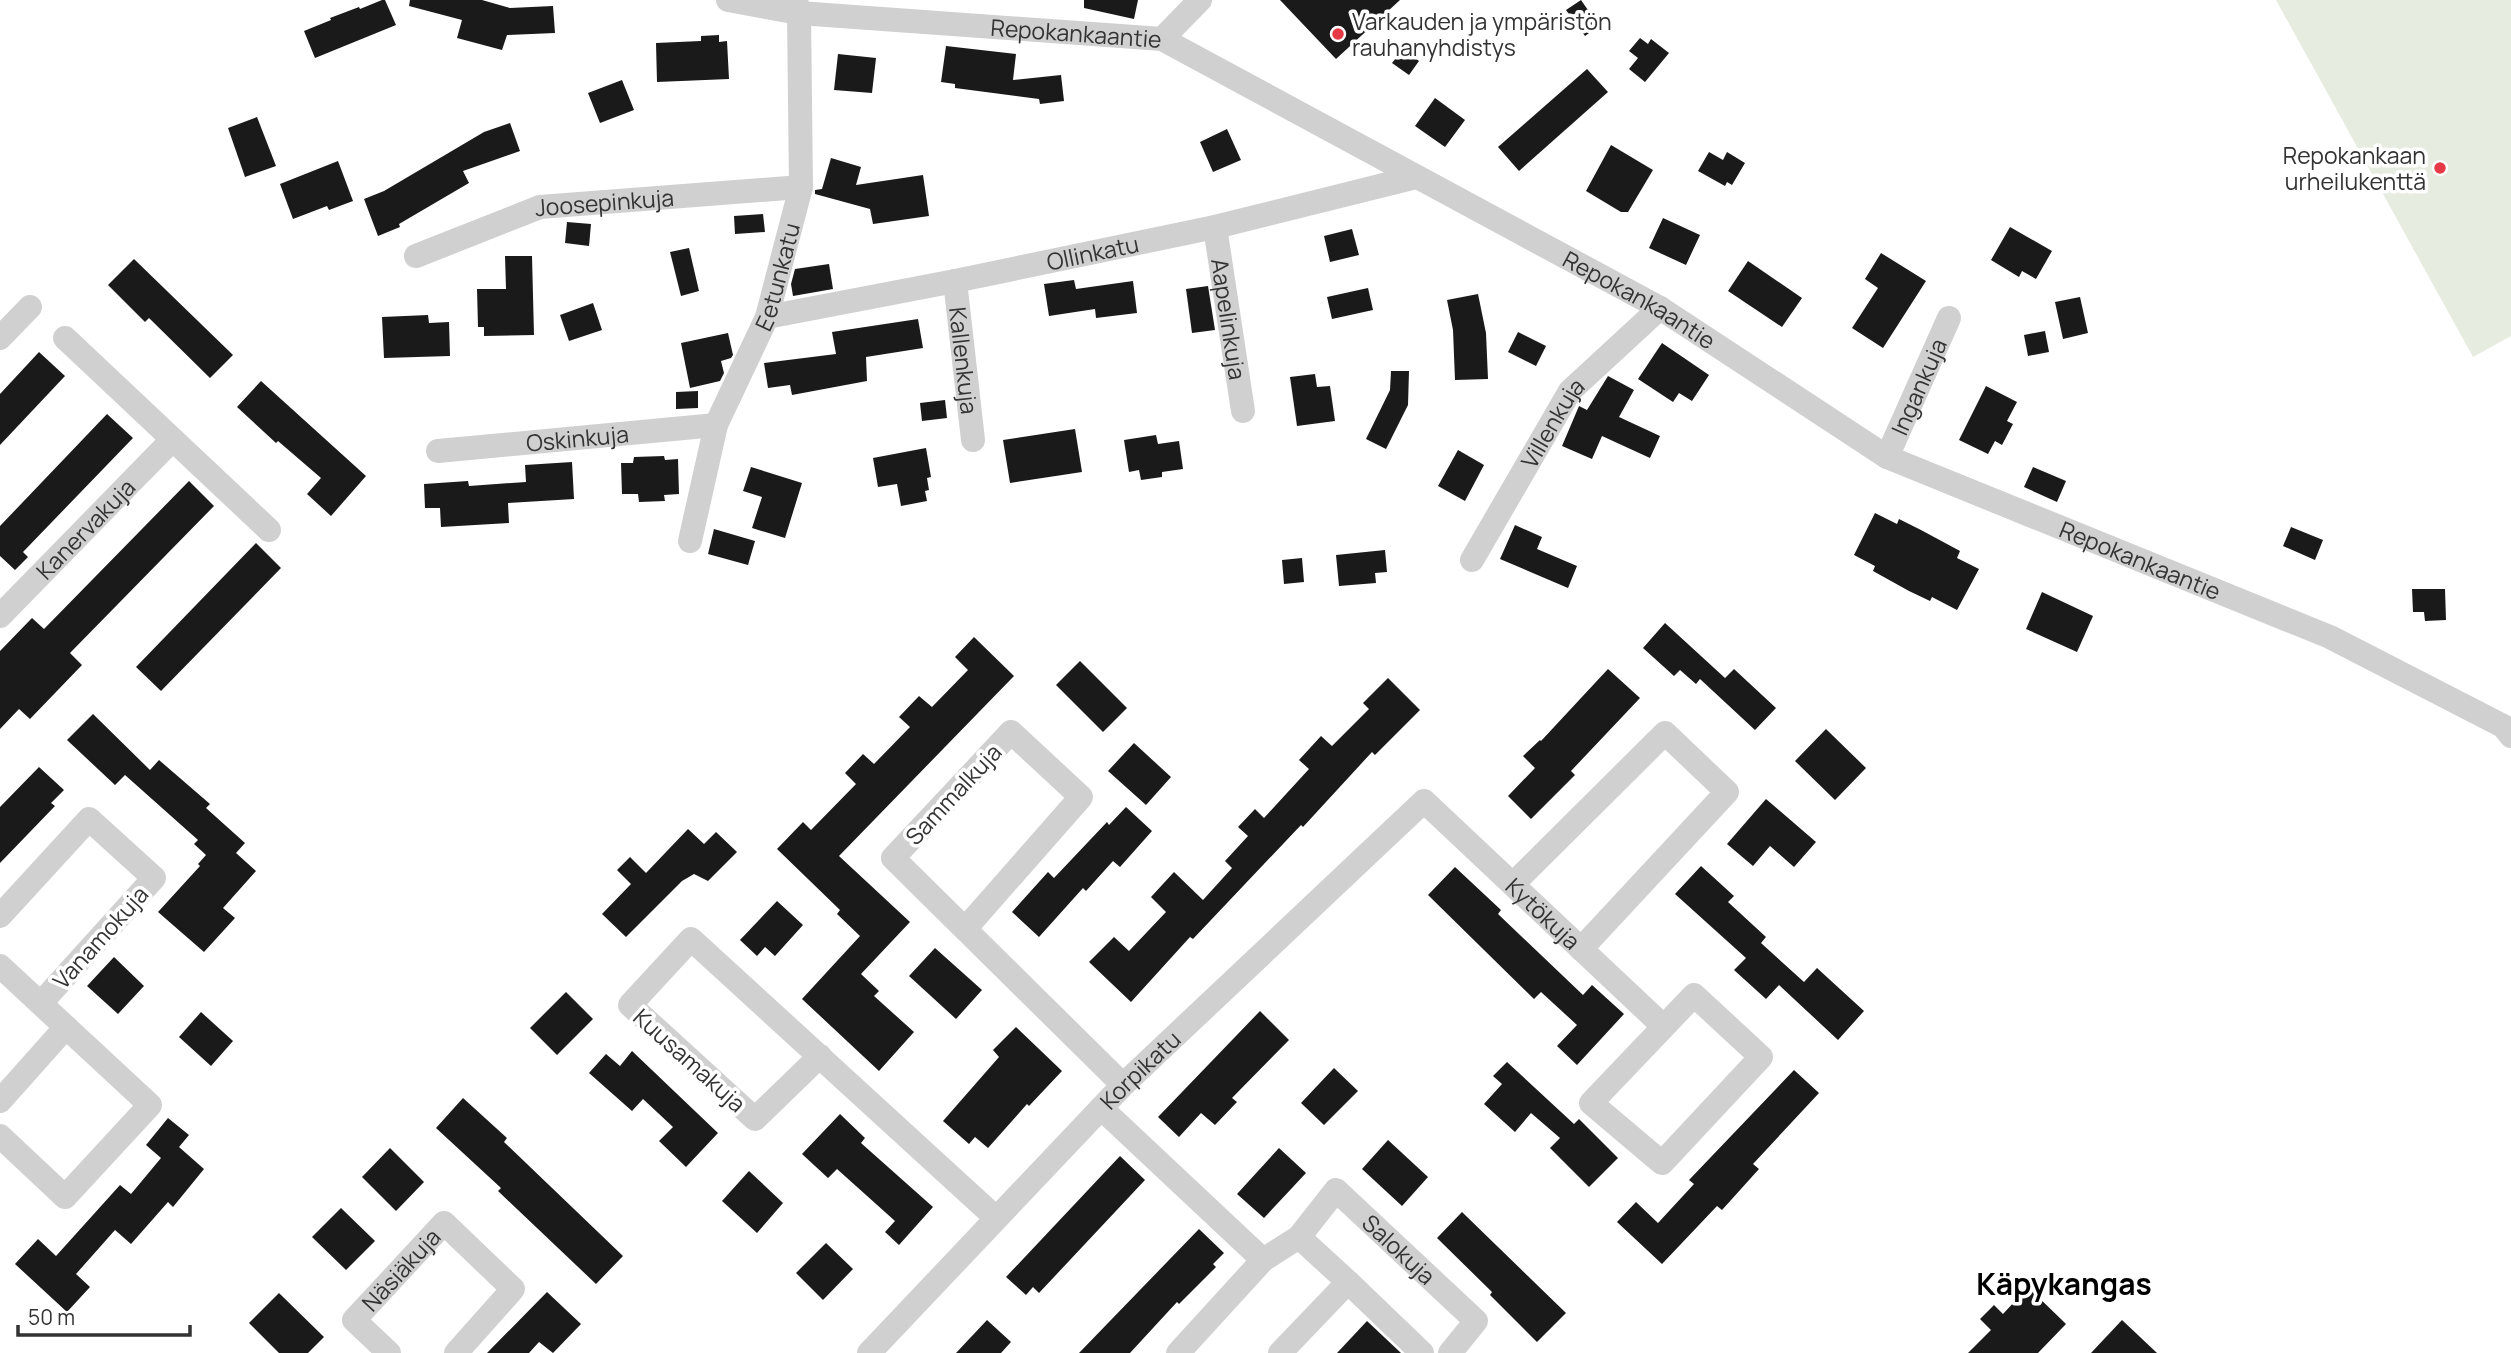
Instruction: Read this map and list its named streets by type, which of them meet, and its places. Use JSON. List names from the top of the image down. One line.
{"streets":{"street":["Repokankaantie","Joosepinkuja","Ollinkatu","Eetunkatu","Aapelinkuja","Kallenkuja","Ingankuja","Villenkuja","Oskinkuja","Kanervakuja","Sammalkuja","Kytökuja","Vanamokuja","Kuusamakuja","Korpikatu","Salokuja","Näsiäkuja"]},"crossings":[["Repokankaantie","Ollinkatu"],["Repokankaantie","Eetunkatu"],["Repokankaantie","Ingankuja"],["Repokankaantie","Villenkuja"],["Joosepinkuja","Eetunkatu"],["Ollinkatu","Eetunkatu"],["Ollinkatu","Aapelinkuja"],["Ollinkatu","Kallenkuja"],["Eetunkatu","Oskinkuja"],["Sammalkuja","Korpikatu"],["Kytökuja","Korpikatu"],["Kuusamakuja","Korpikatu"]],"districts":["Käpykangas"],"places":["Varkauden ja ympäristön rauhanyhdistys","Repokankaan urheilukenttä"],"scale_bar":"50 m"}
